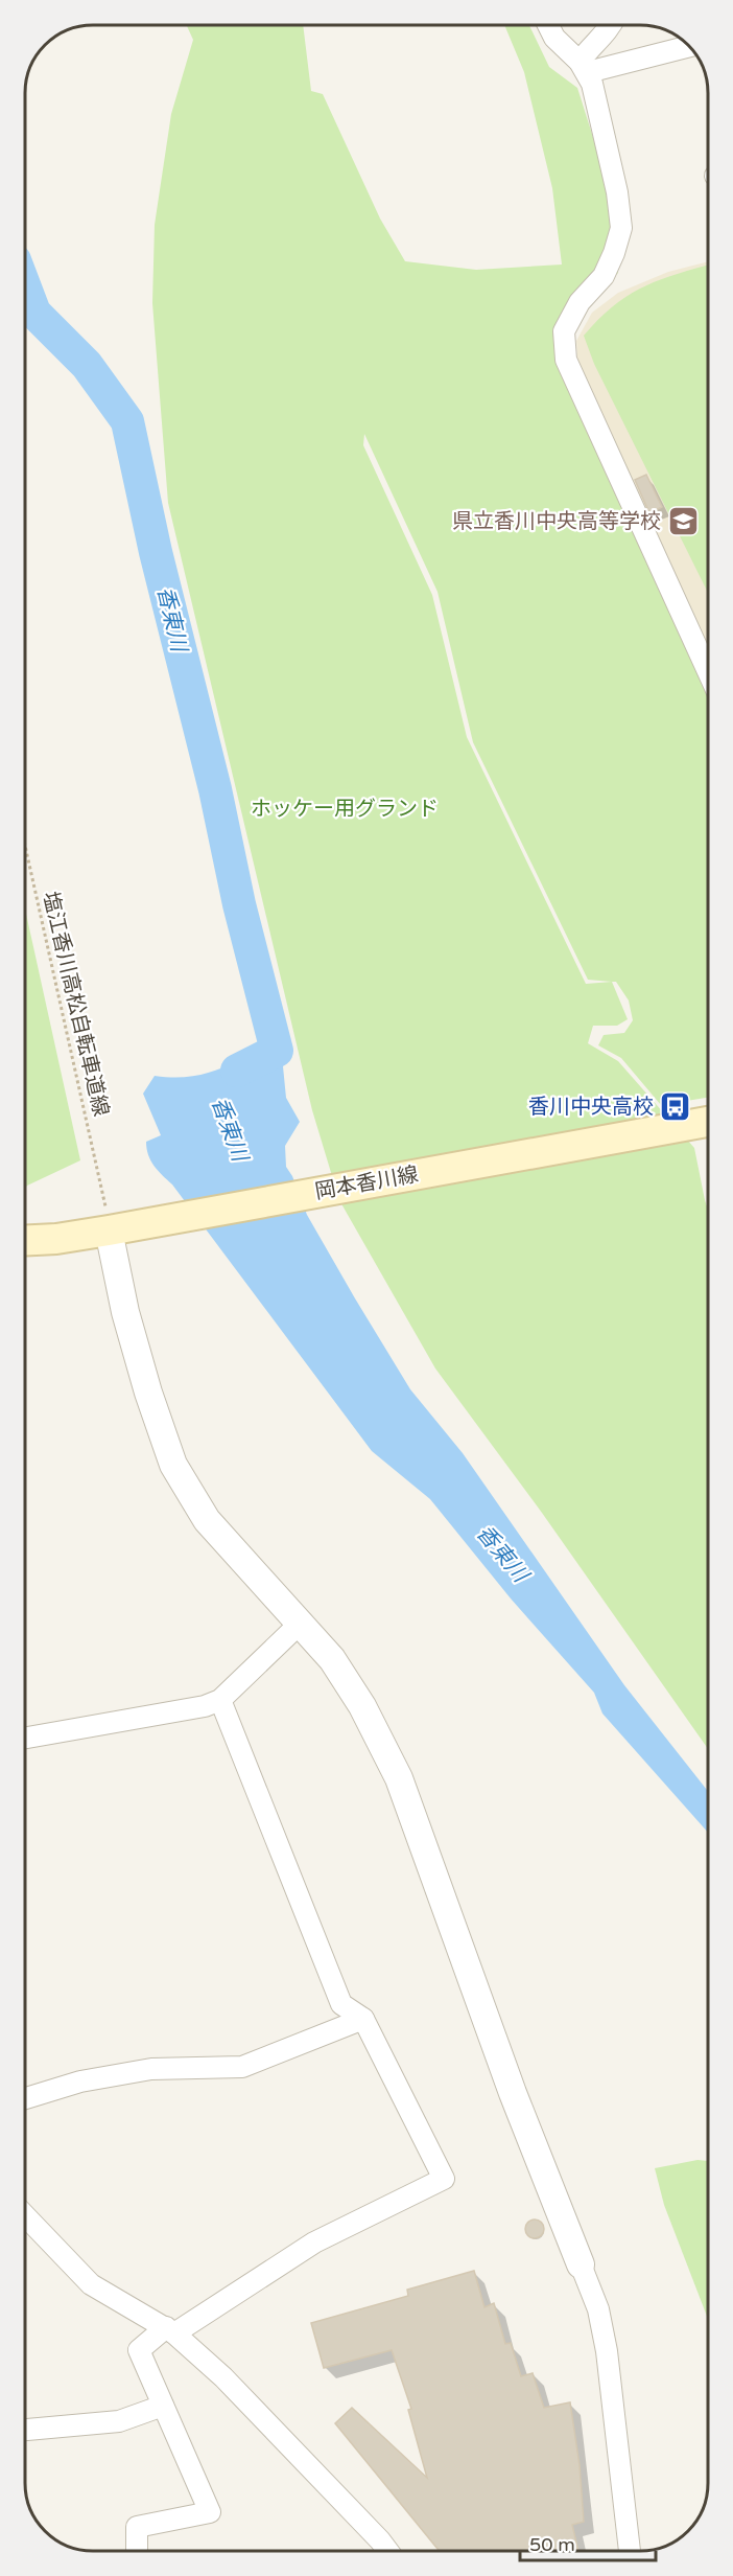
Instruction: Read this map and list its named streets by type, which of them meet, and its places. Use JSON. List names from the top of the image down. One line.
{"streets":{"main road":["岡本香川線"],"path":["塩江香川高松自転車道線"]},"crossings":[["塩江香川高松自転車道線","岡本香川線"]],"water":["香東川"],"parks":["ホッケー用グランド"],"places":{"school or university":["県立香川中央高等学校"],"bus stop":["香川中央高校"]},"scale_bar":"50 m"}
